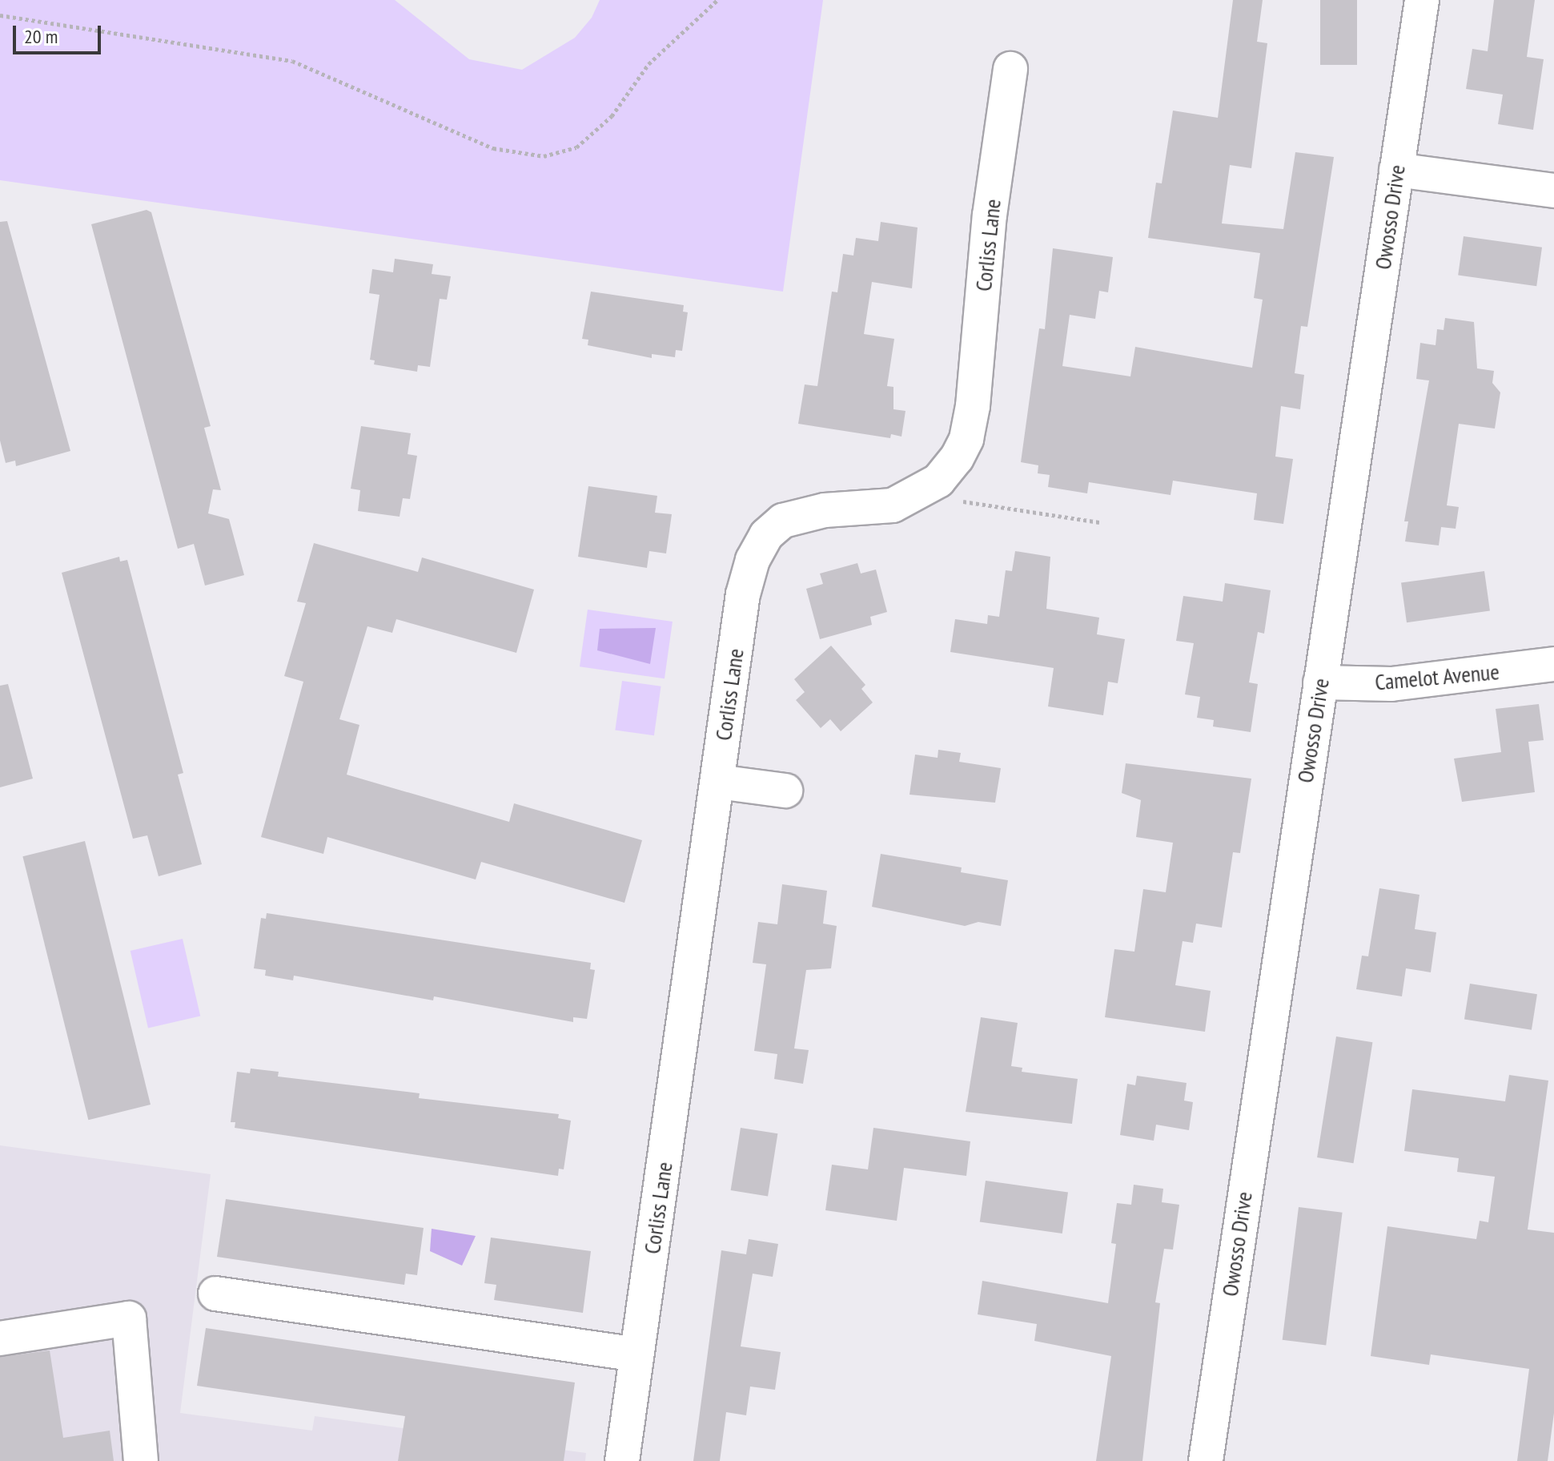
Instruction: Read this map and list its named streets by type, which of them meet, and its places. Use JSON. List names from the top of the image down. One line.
{"streets":{"street":["Owosso Drive","Corliss Lane","Camelot Avenue"]},"crossings":[["Owosso Drive","Camelot Avenue"]],"scale_bar":"20 m"}
